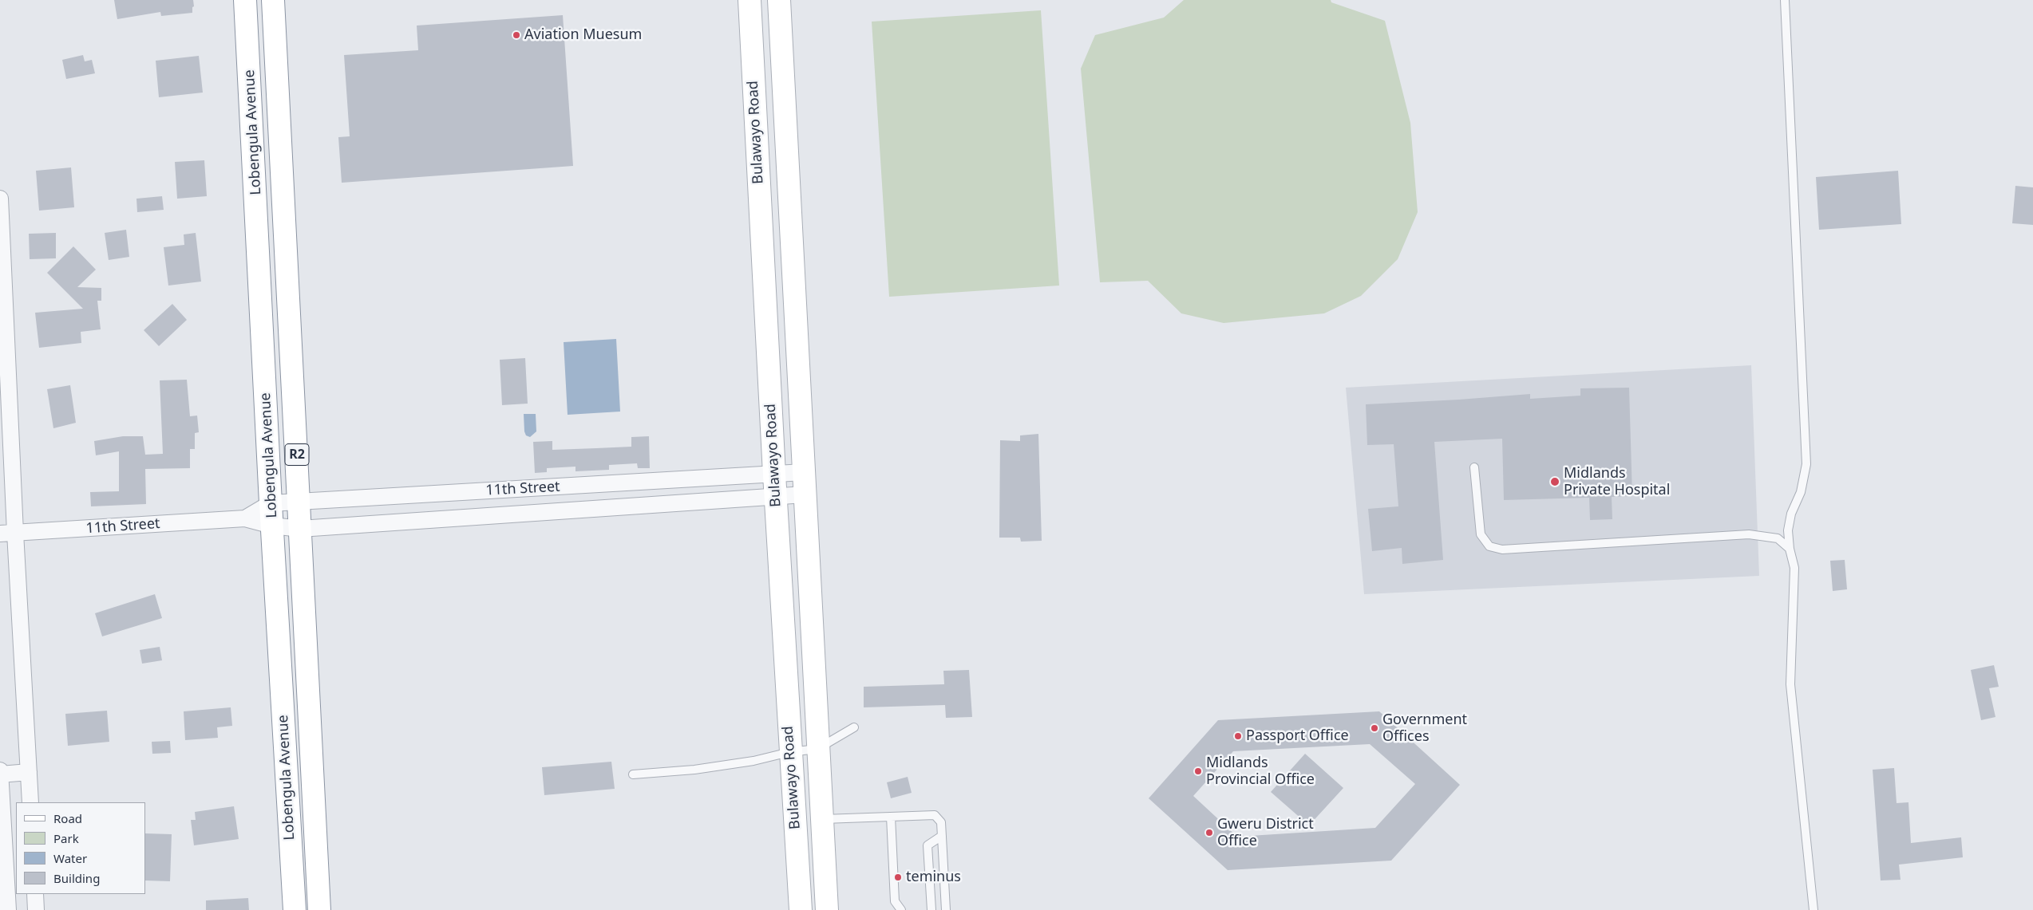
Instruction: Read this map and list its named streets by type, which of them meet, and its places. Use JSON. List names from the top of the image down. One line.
{"streets":{"main road":["Lobengula Avenue","Bulawayo Road","R2"],"street":["11th Street"]},"crossings":[["Lobengula Avenue","11th Street"],["Bulawayo Road","11th Street"]],"places":["Aviation Muesum","Midlands Private Hospital","Government Offices","Passport Office","Midlands Provincial Office","Gweru District Office","teminus"],"legend":["Road","Park","Water","Building"]}
